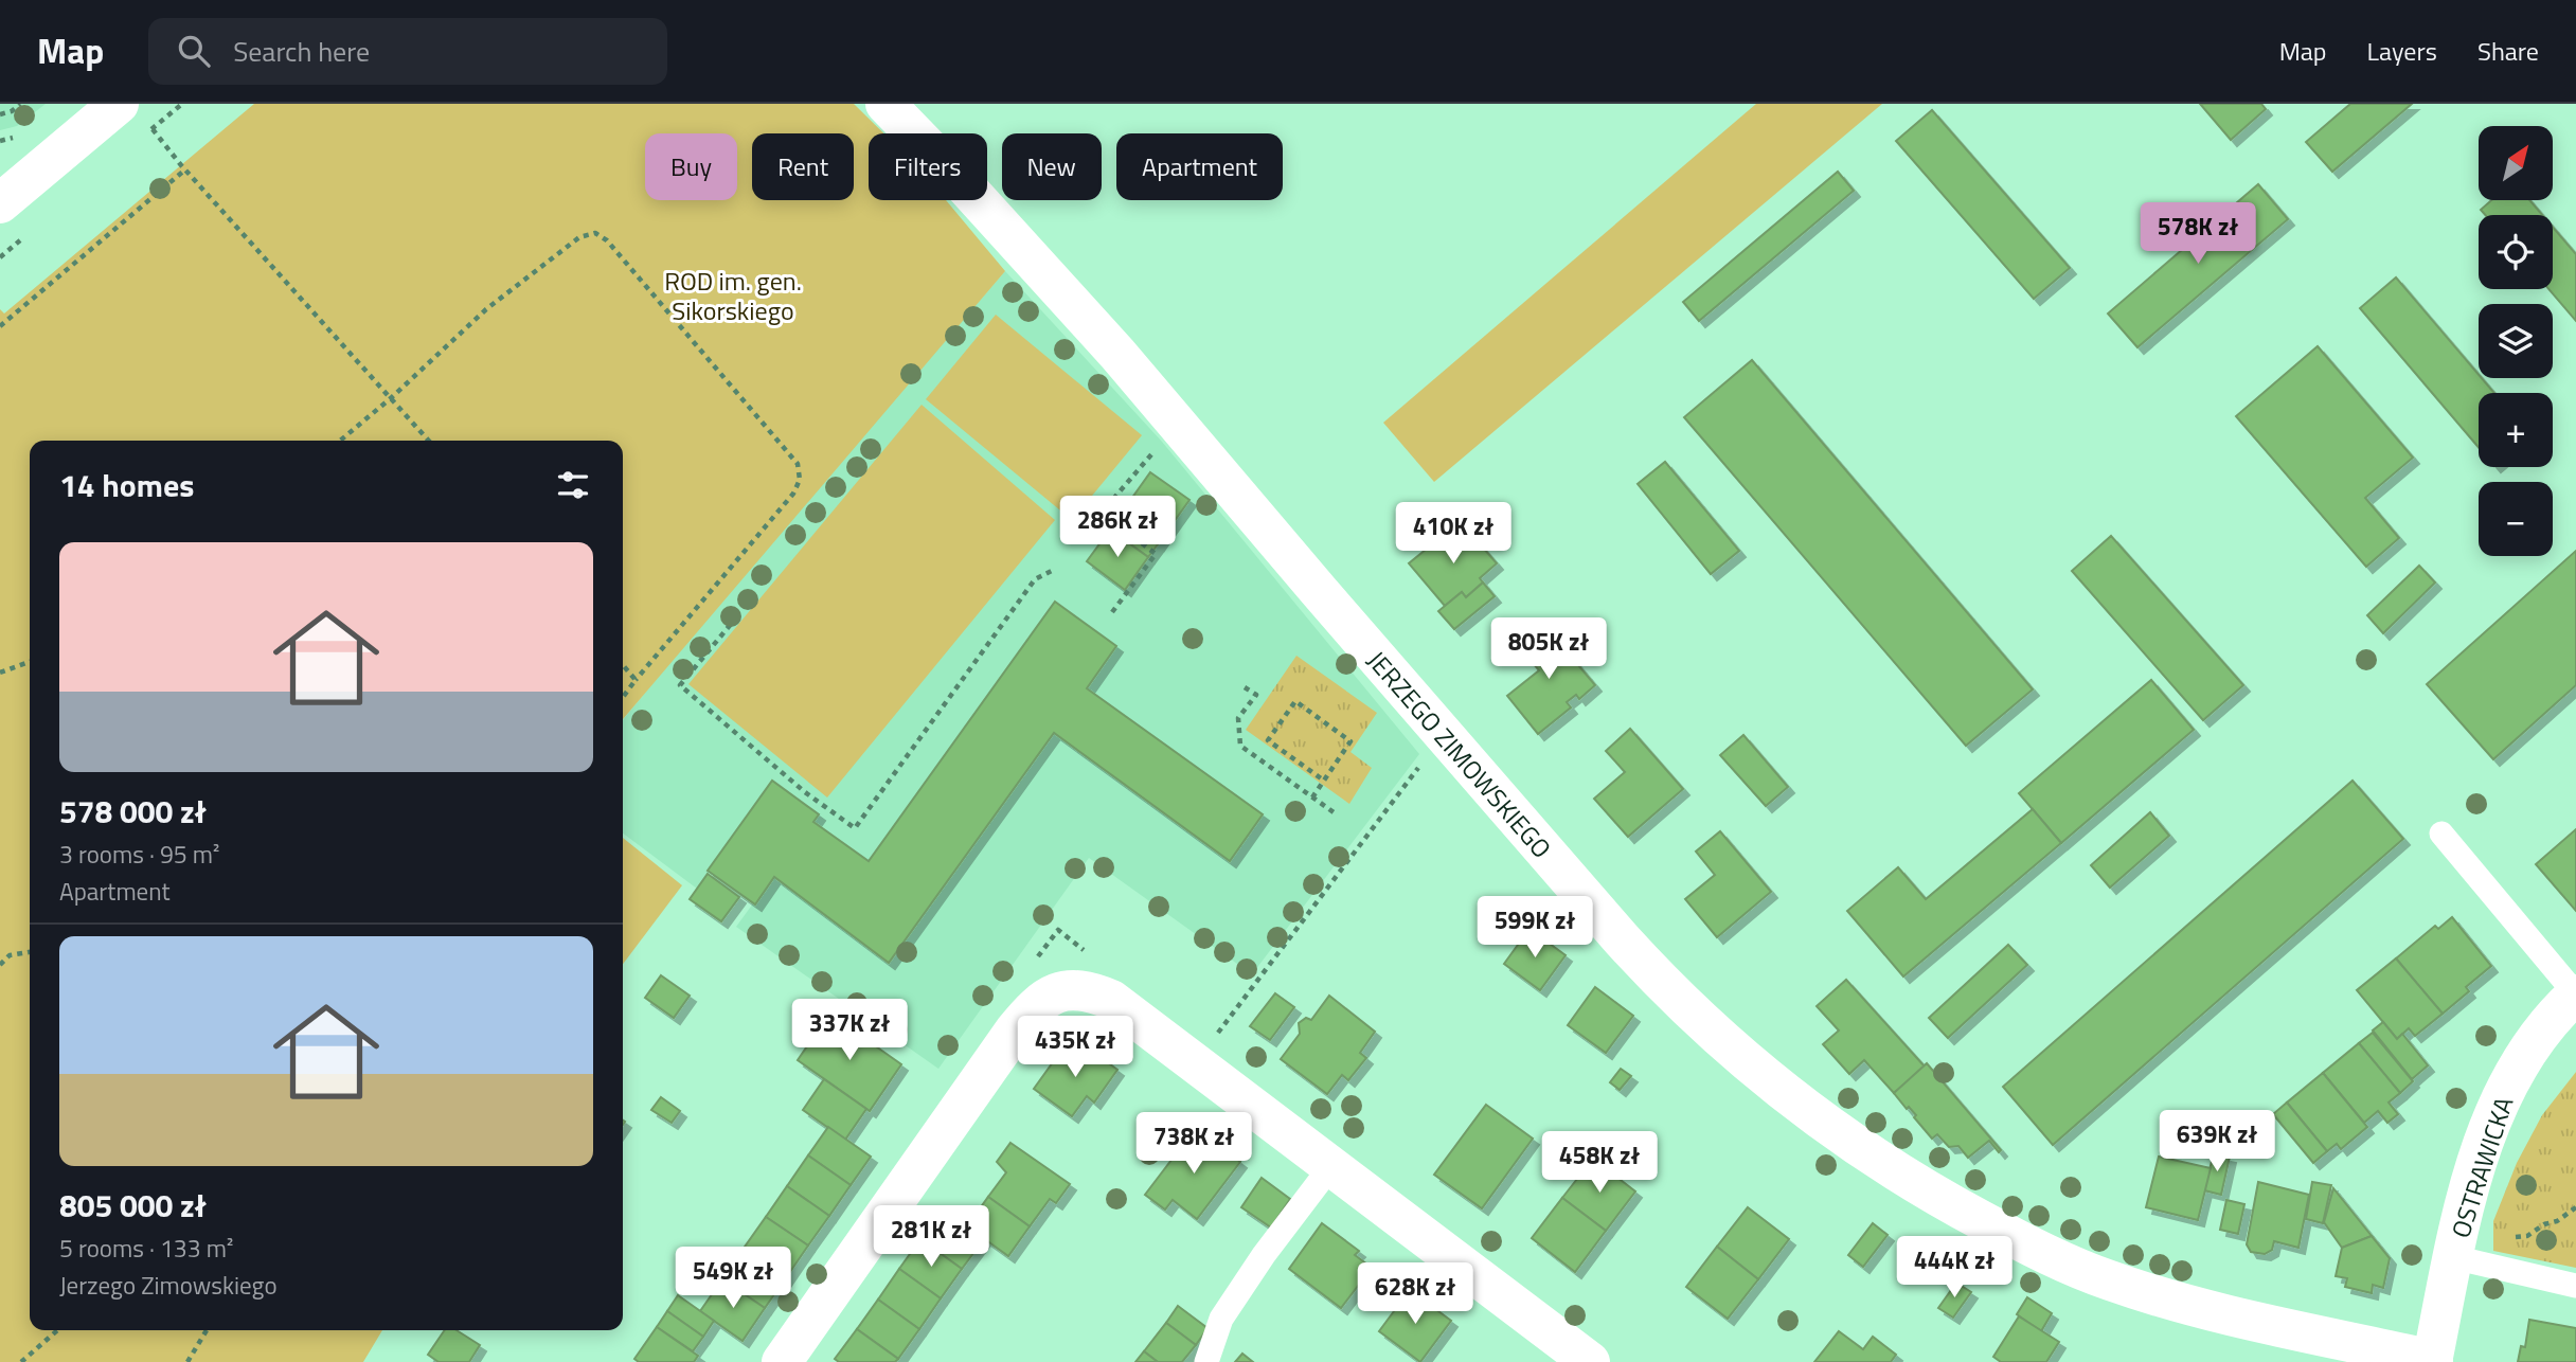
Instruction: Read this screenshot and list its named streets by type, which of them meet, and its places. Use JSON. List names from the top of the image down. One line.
{"streets":{"street":["JERZEGO ZIMOWSKIEGO","OSTRAWICKA"]},"crossings":[["JERZEGO ZIMOWSKIEGO","OSTRAWICKA"]],"parks":["ROD im. gen. Sikorskiego"],"north":"top right","page":{"header":"Map","search":"Search here","nav":["Map","Layers","Share"],"map_buttons":["+","−"],"chip":["Buy","Rent","Filters","New","Apartment"],"price":["578K zł","286K zł","410K zł","805K zł","599K zł","337K zł","435K zł","639K zł","738K zł","458K zł","281K zł","444K zł","549K zł","628K zł"],"heading":"14 homes","list":[{"name":"578 000 zł","note":"3 rooms · 95 m² · Apartment"},{"name":"805 000 zł","note":"5 rooms · 133 m² · Jerzego Zimowskiego"}]}}
